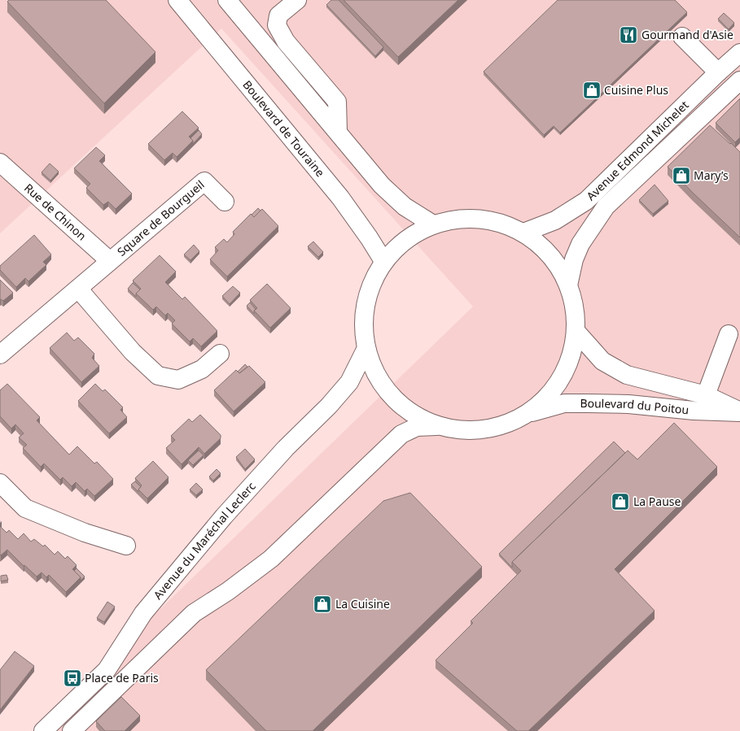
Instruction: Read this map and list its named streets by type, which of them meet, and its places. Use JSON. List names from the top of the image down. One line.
{"streets":{"main road":["Boulevard de Touraine","Avenue Edmond Michelet","Rue de Chinon","Square de Bourgueil","Boulevard du Poitou","Avenue du Maréchal Leclerc"]},"crossings":[["Rue de Chinon","Square de Bourgueil"]],"places":{"restaurant":["Gourmand d'Asie"],"shop":["Cuisine Plus","Mary’s","La Pause","La Cuisine"],"bus stop":["Place de Paris"]}}
